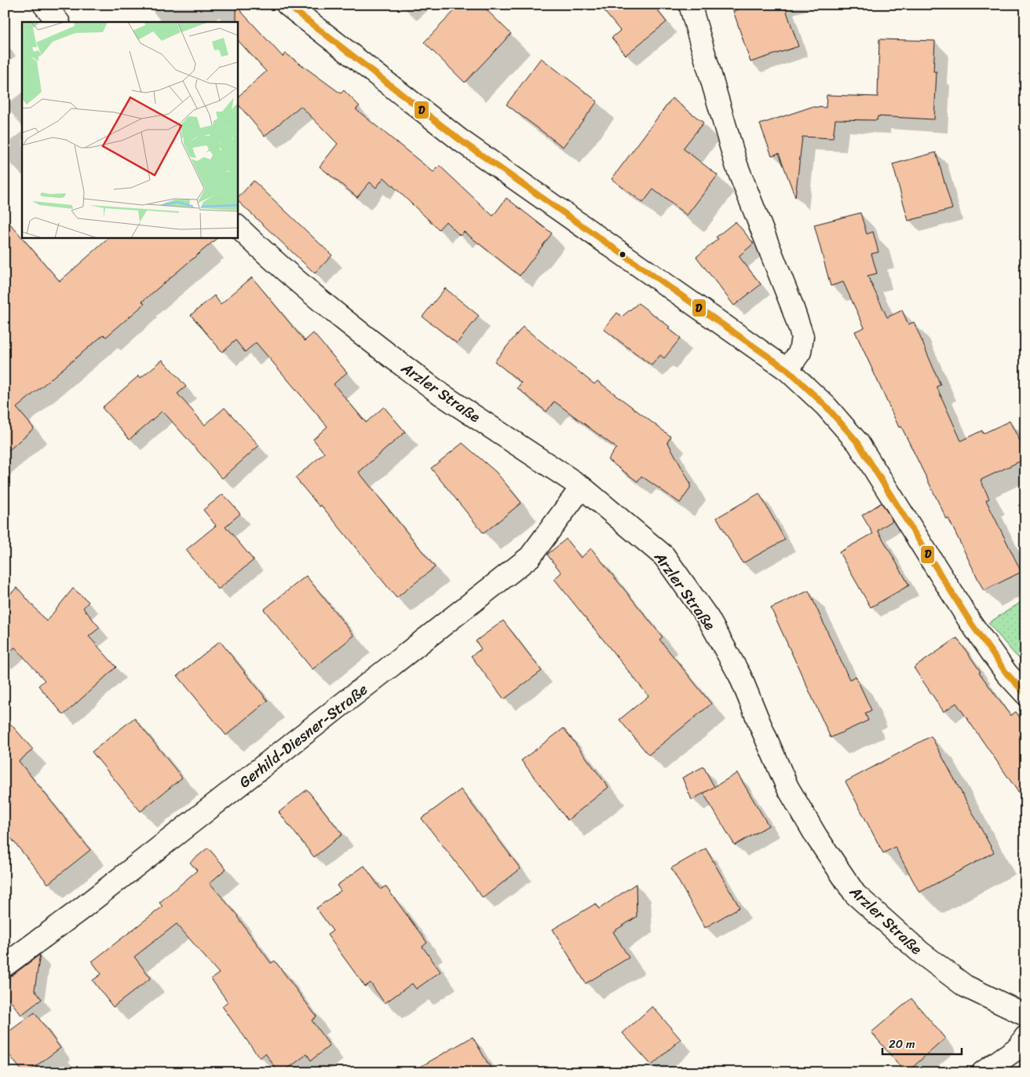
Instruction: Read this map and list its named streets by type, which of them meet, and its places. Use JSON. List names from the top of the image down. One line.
{"streets":{"street":["Arzler Straße","Gerhild-Diesner-Straße"]},"crossings":[["Arzler Straße","Gerhild-Diesner-Straße"]],"lines":["transit line D"],"scale_bar":"20 m"}
